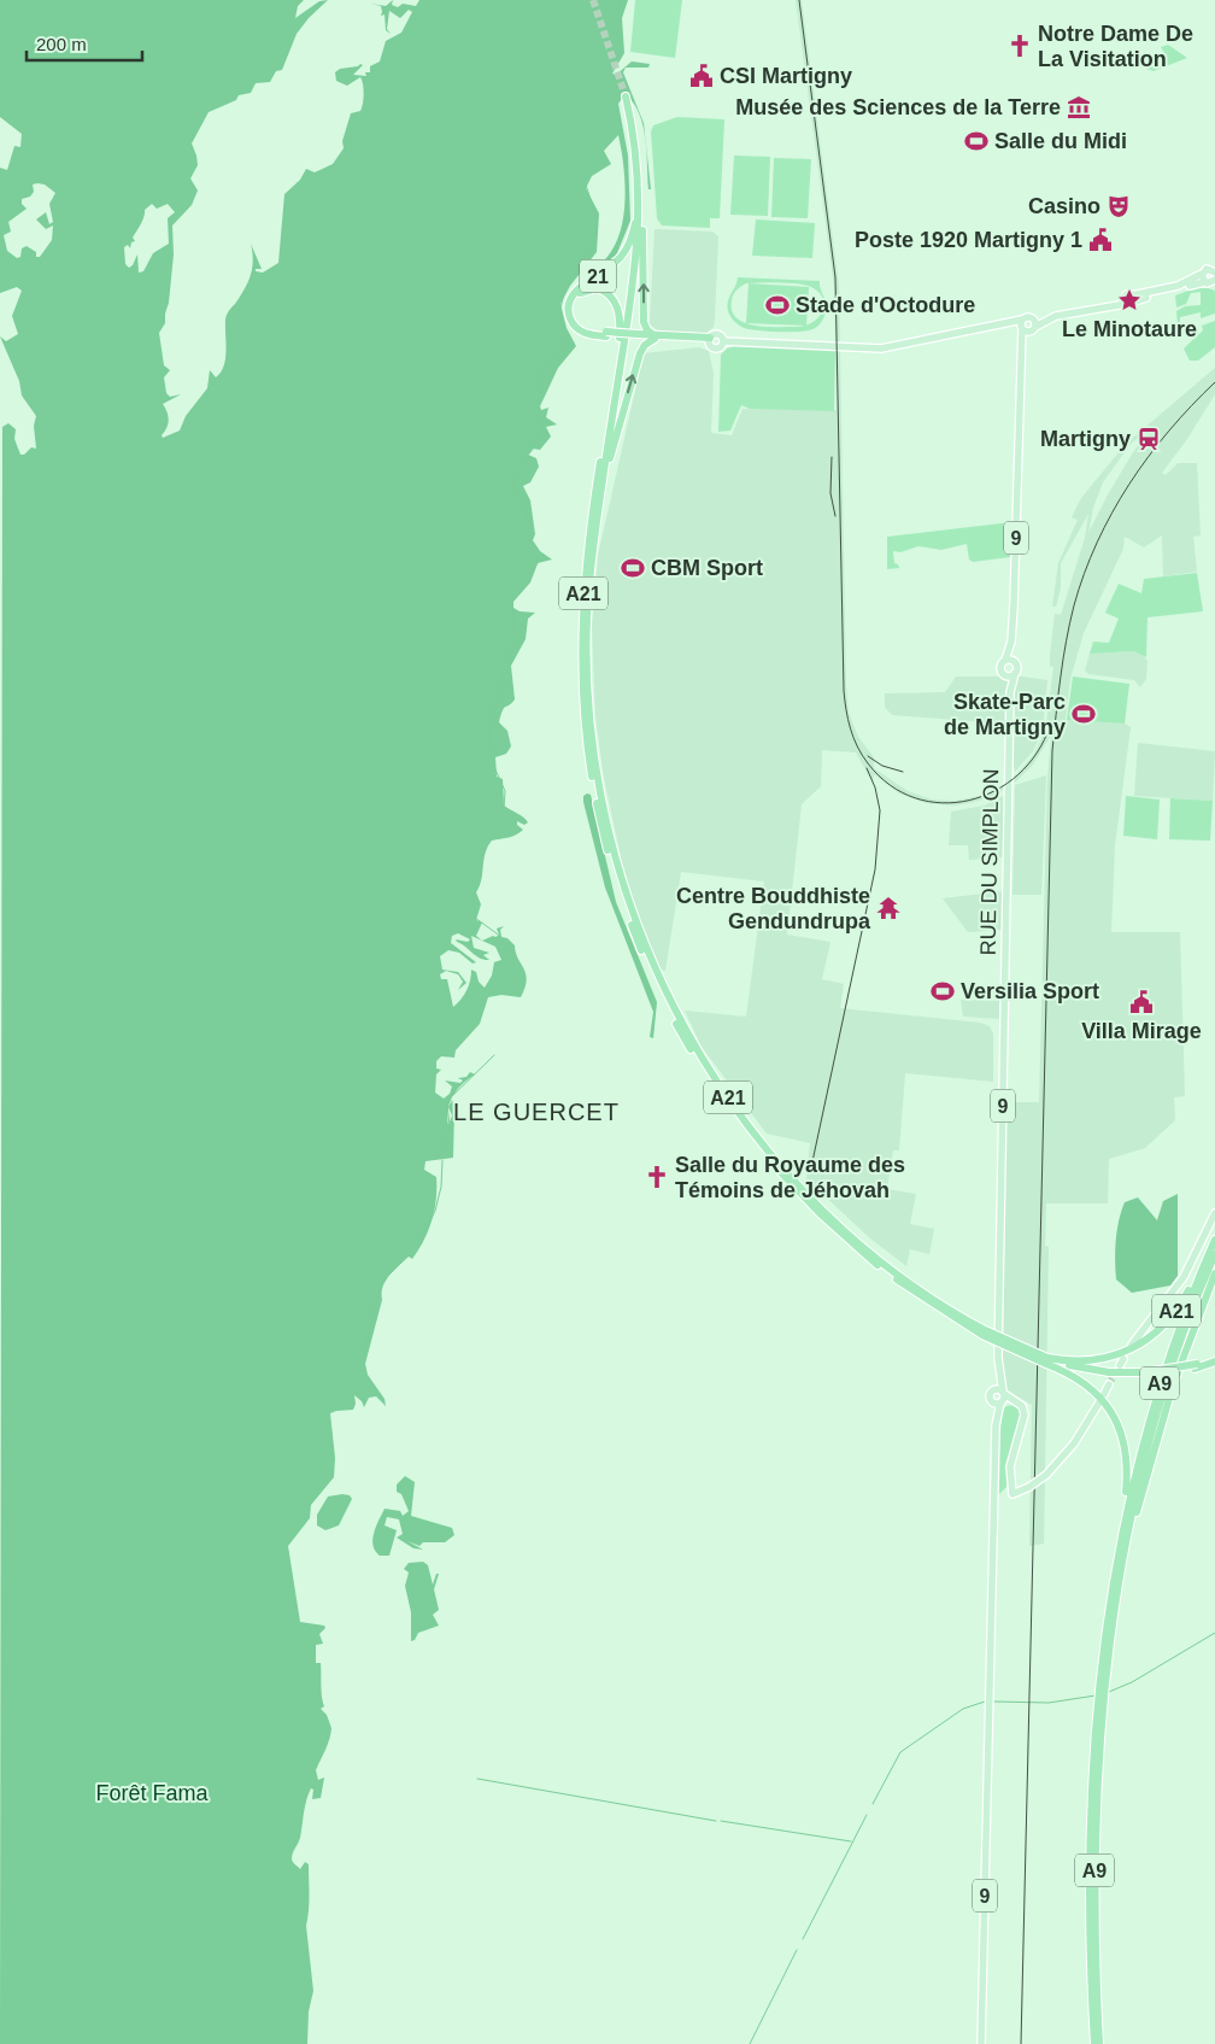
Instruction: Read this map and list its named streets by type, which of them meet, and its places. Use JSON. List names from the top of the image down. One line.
{"streets":{"highway":["21","A21","A9"],"main road":["9","RUE DU SIMPLON"]},"crossings":[["21","A21"],["9","RUE DU SIMPLON"],["A21","A9"]],"districts":["LE GUERCET"],"parks":["Forêt Fama"],"places":{"church":["Notre Dame De La Visitation","Salle du Royaume des Témoins de Jéhovah"],"public building":["CSI Martigny","Poste 1920 Martigny 1","Villa Mirage"],"museum":["Musée des Sciences de la Terre"],"sports":["Salle du Midi","Stade d'Octodure","CBM Sport","Skate-Parc de Martigny","Versilia Sport"],"theatre":["Casino"],"place":["Le Minotaure"],"station":["Martigny"],"temple":["Centre Bouddhiste Gendundrupa"]},"scale_bar":"200 m"}
